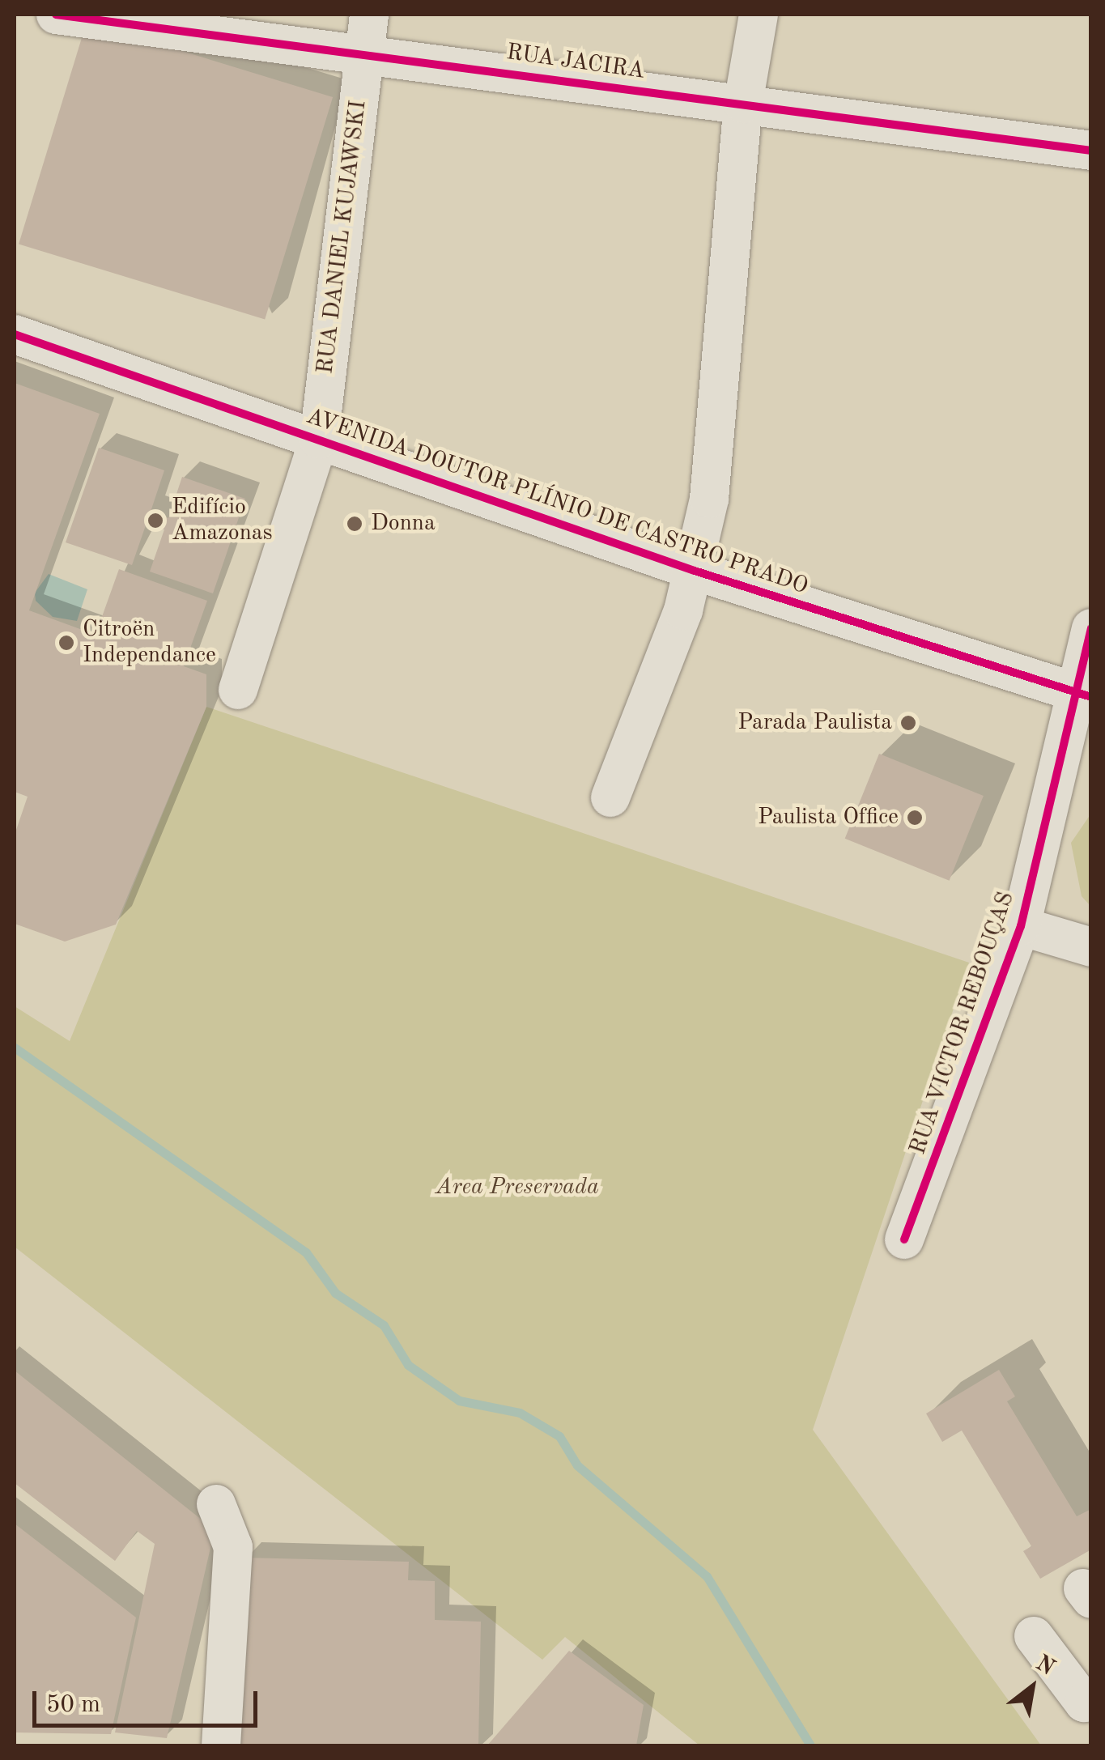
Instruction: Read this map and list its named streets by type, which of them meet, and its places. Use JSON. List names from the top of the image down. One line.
{"streets":{"street":["RUA JACIRA","RUA DANIEL KUJAWSKI","AVENIDA DOUTOR PLÍNIO DE CASTRO PRADO","RUA VICTOR REBOUÇAS"]},"crossings":[["RUA JACIRA","RUA DANIEL KUJAWSKI"],["RUA DANIEL KUJAWSKI","AVENIDA DOUTOR PLÍNIO DE CASTRO PRADO"],["AVENIDA DOUTOR PLÍNIO DE CASTRO PRADO","RUA VICTOR REBOUÇAS"]],"parks":["Area Preservada"],"places":["Edifício Amazonas","Donna","Citroën Independance","Parada Paulista","Paulista Office"],"scale_bar":"50 m","north":"top right"}
